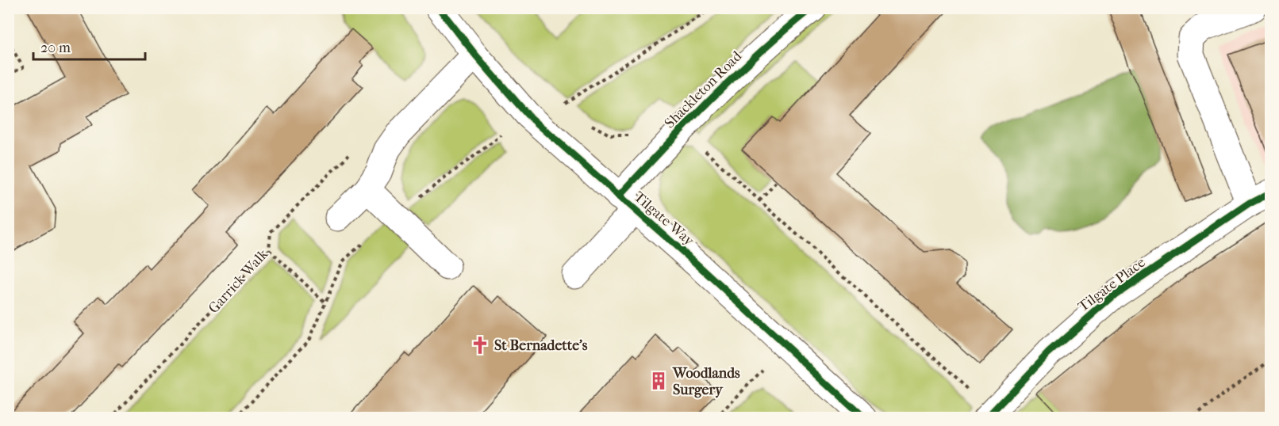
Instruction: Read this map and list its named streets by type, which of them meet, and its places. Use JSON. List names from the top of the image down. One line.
{"streets":{"street":["Shackleton Road","Tilgate Way","Tilgate Place"],"path":["Garrick Walk"]},"crossings":[["Shackleton Road","Tilgate Way"]],"places":{"church":["St Bernadette's"],"building":["Woodlands Surgery"]},"scale_bar":"20 m"}
